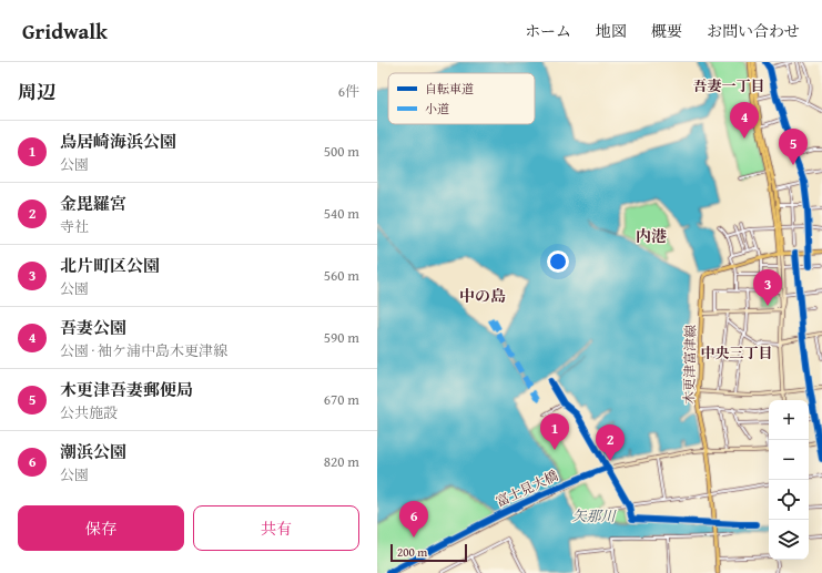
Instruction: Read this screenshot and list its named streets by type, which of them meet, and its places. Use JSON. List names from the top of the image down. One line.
{"streets":{"main road":["木更津富津線"],"street":["富士見大橋"]},"crossings":[["木更津富津線","富士見大橋"]],"districts":["吾妻一丁目","内港","中の島","中央三丁目"],"water":["矢那川"],"legend":["自転車道","小道"],"scale_bar":"200 m","page":{"header":"Gridwalk","nav":["ホーム","地図","概要","お問い合わせ"],"heading":["周辺","6件"],"pins":["4","5","3","1","2","6"],"list":[{"mark":"1","name":"鳥居崎海浜公園","note":"公園","value":"500 m"},{"mark":"2","name":"金毘羅宮","note":"寺社","value":"540 m"},{"mark":"3","name":"北片町区公園","note":"公園","value":"560 m"},{"mark":"4","name":"吾妻公園","note":"公園 · 袖ケ浦中島木更津線","value":"590 m"},{"mark":"5","name":"木更津吾妻郵便局","note":"公共施設","value":"670 m"},{"mark":"6","name":"潮浜公園","note":"公園","value":"820 m"}],"map_buttons":["+","−"],"buttons":["保存","共有"],"scale":"200 m"}}
